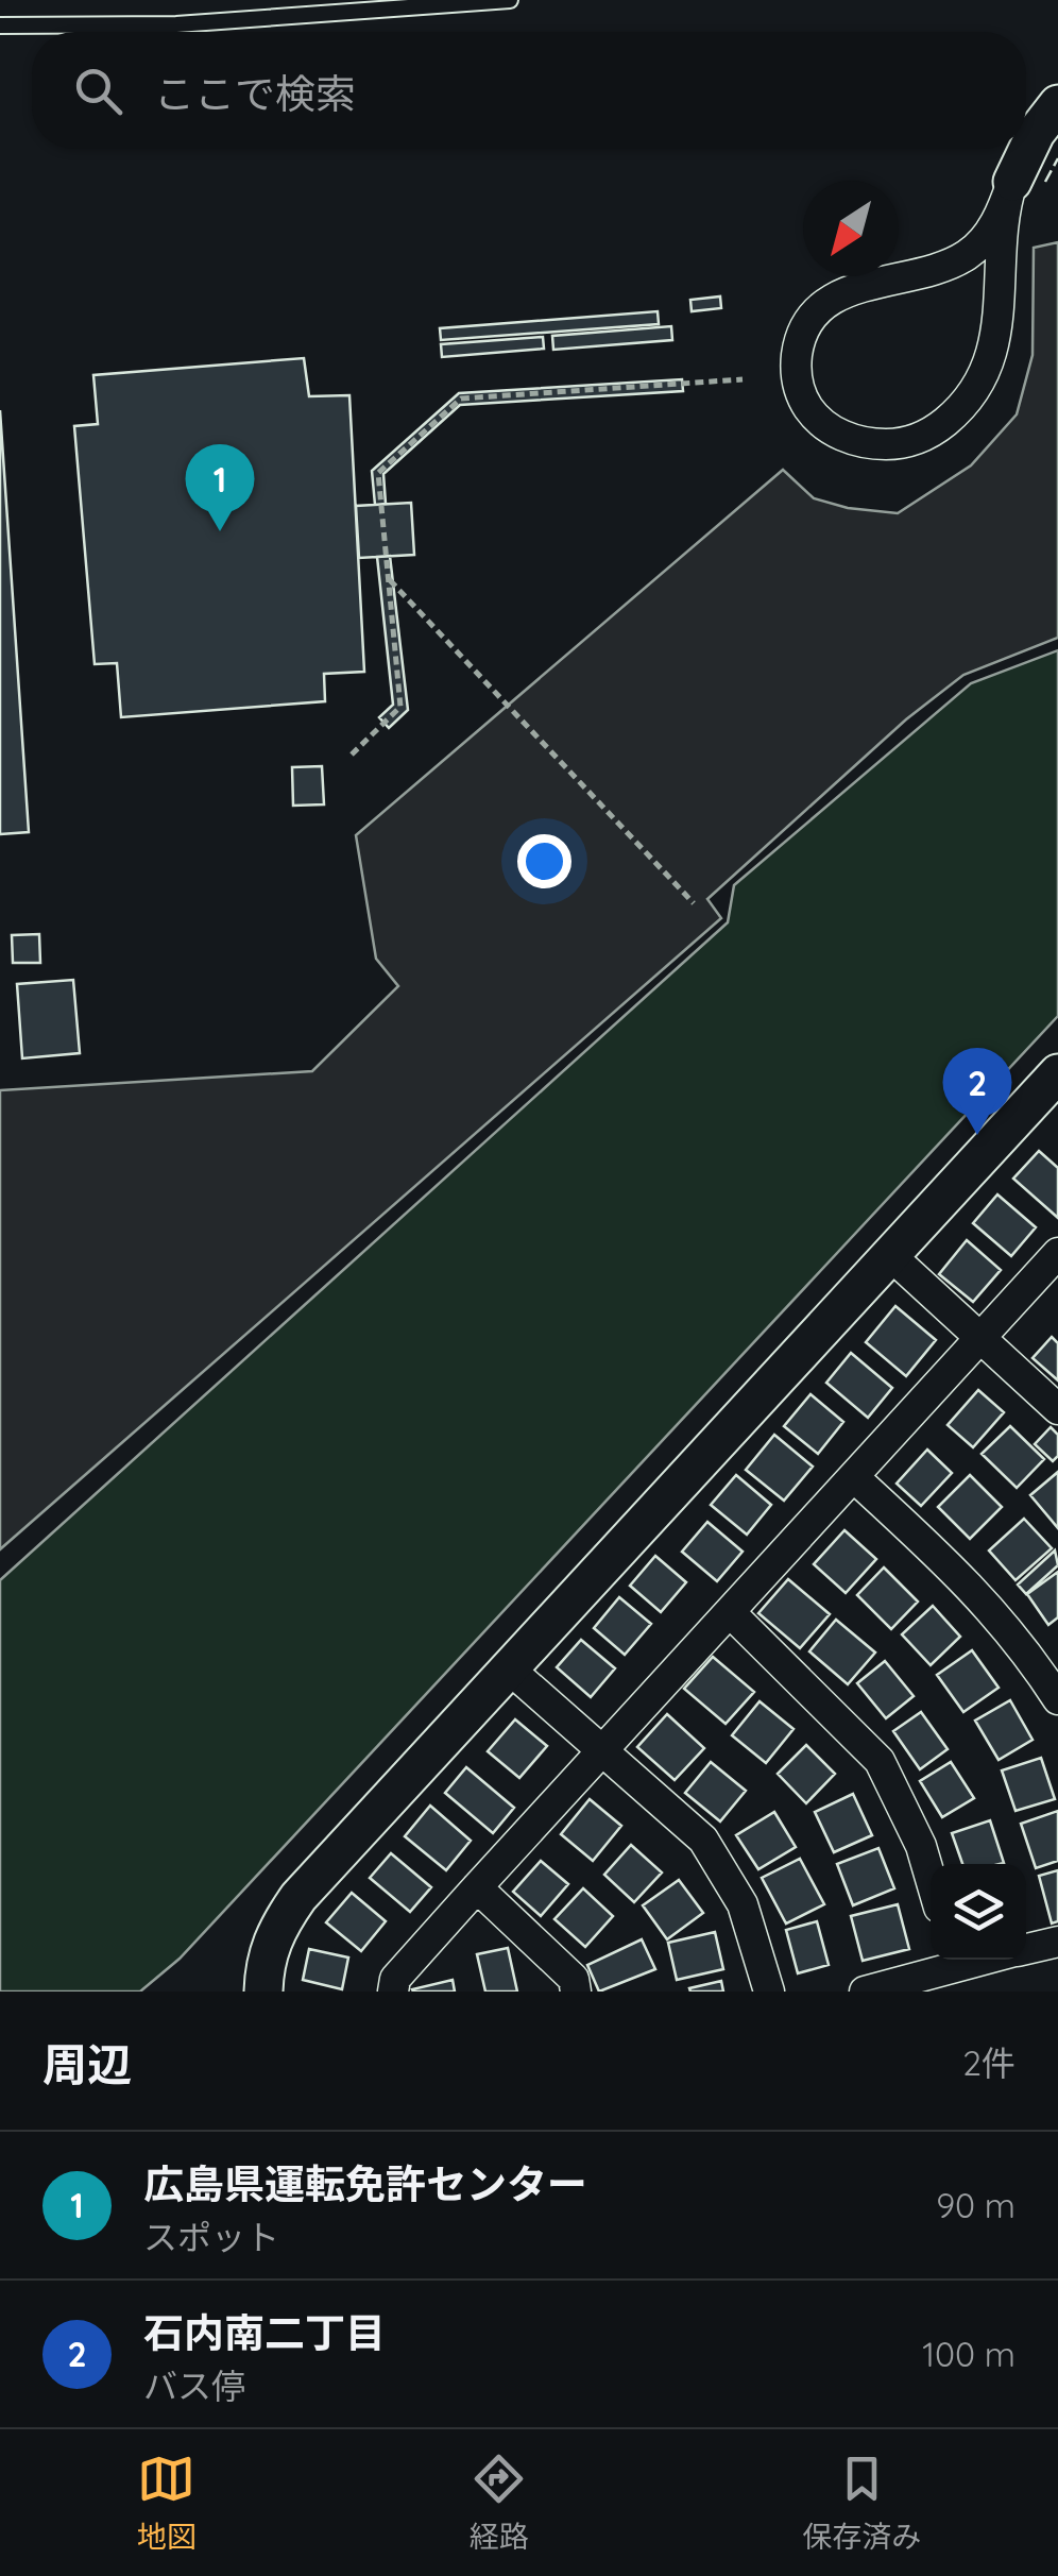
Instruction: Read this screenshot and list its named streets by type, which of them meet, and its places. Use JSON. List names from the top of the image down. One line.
{"north":"bottom left","page":{"search":"ここで検索","pins":["1","2"],"heading":["周辺","2件"],"list":[{"mark":"1","name":"広島県運転免許センター","note":"スポット","value":"90 m"},{"mark":"2","name":"石内南二丁目","note":"バス停","value":"100 m"}],"nav":["地図","経路","保存済み"]}}
